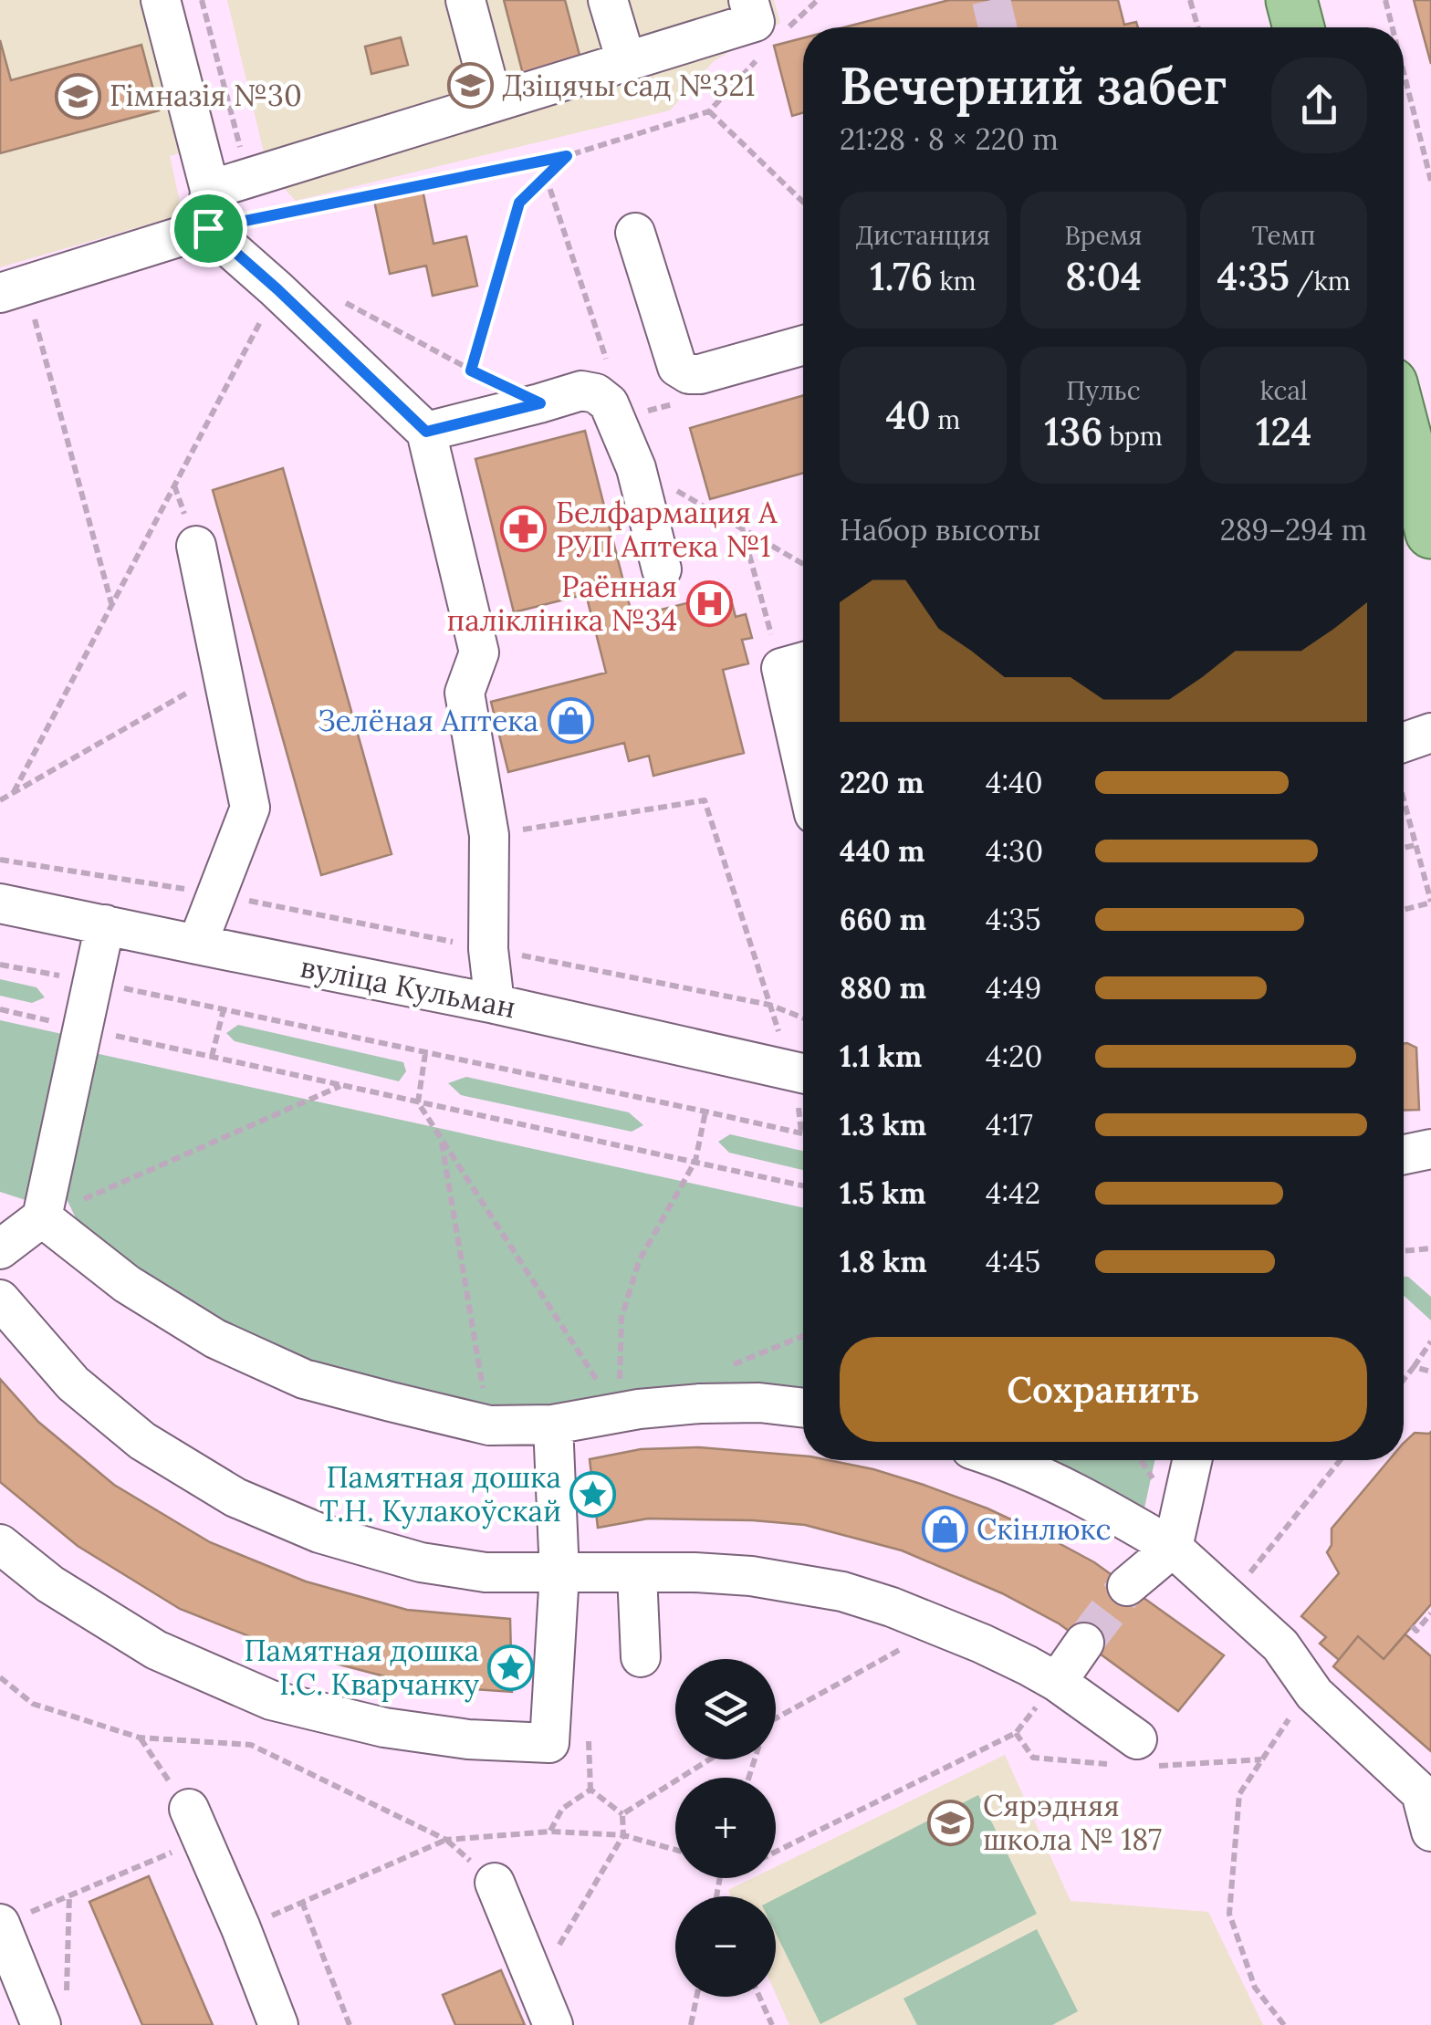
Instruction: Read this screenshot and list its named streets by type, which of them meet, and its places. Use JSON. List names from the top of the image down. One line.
{"streets":{"street":["вуліца Кульман"]},"places":{"school or university":["Дзіцячы сад №321","Гімназія №30","Сярэдняя школа № 187"],"pharmacy":["Белфармация А РУП Аптека №1"],"hospital":["Раённая паліклініка №34"],"shop":["Зелёная Аптека","Скінлюкс"],"place":["Памятная дошка Т.Н. Кулакоўскай","Памятная дошка І.С. Кварчанку"]},"page":{"heading":["Вечерний забег","21:28 · 8 × 220 m"],"stats":[["Дистанция","1.76 km"],["Время","8:04"],["Темп","4:35 /km"],["40 m"],["Пульс","136 bpm"],["kcal","124"]],"chart":["Набор высоты","289–294 m"],"list":[{"name":"220 m","note":"4:40"},{"name":"440 m","note":"4:30"},{"name":"660 m","note":"4:35"},{"name":"880 m","note":"4:49"},{"name":"1.1 km","note":"4:20"},{"name":"1.3 km","note":"4:17"},{"name":"1.5 km","note":"4:42"},{"name":"1.8 km","note":"4:45"}],"buttons":"Сохранить","map_buttons":["+","−"]}}
